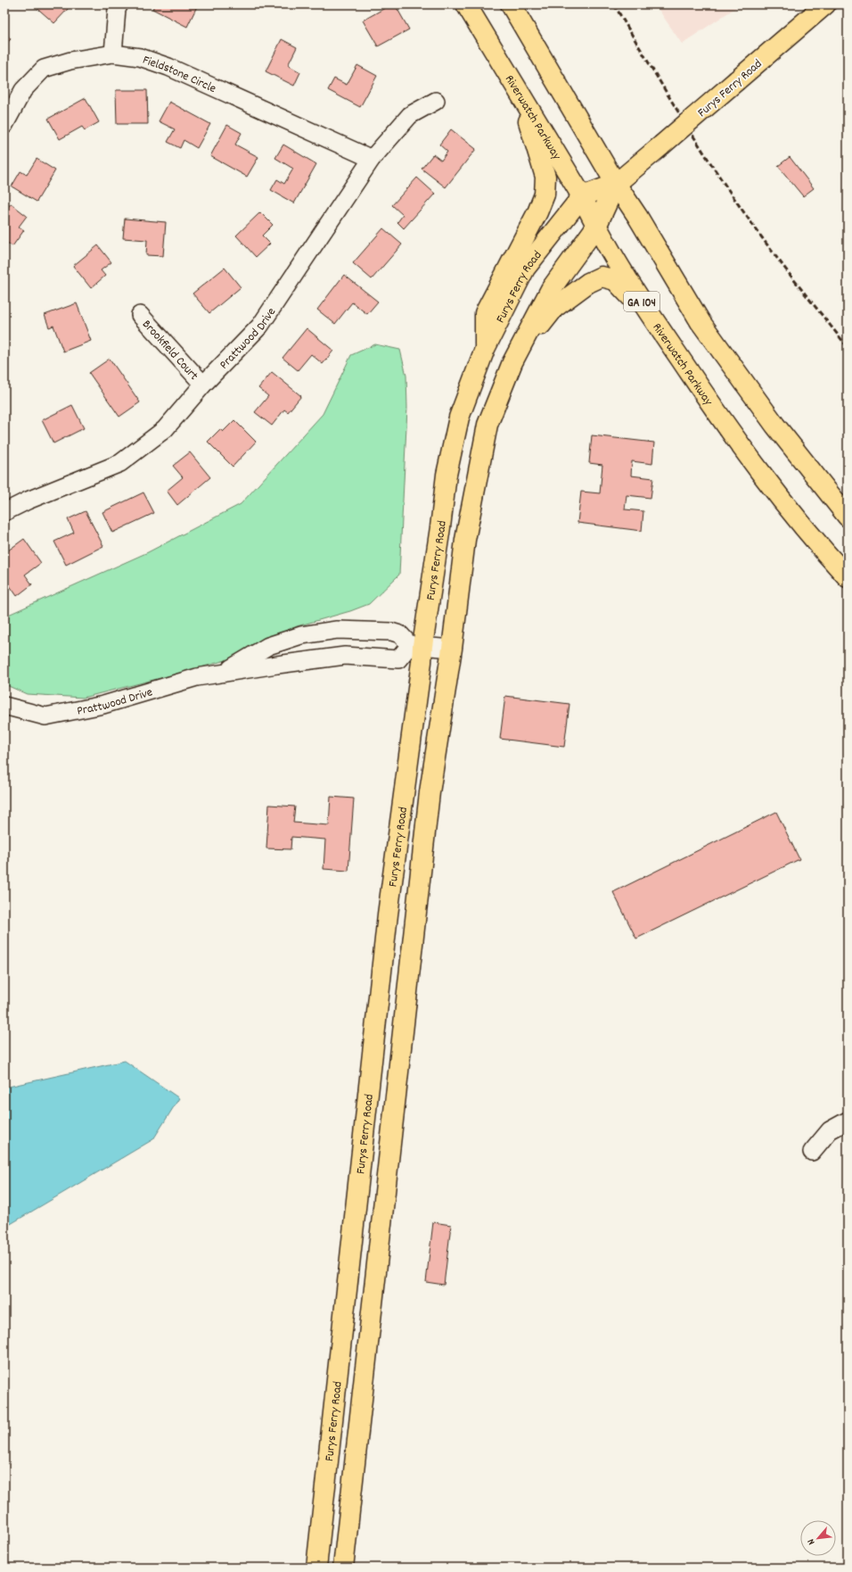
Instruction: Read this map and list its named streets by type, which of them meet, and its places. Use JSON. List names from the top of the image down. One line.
{"streets":{"main road":["Furys Ferry Road","Riverwatch Parkway","GA 104"],"street":["Fieldstone Circle","Prattwood Drive","Brookfield Court"]},"crossings":[["Fieldstone Circle","Prattwood Drive"],["Furys Ferry Road","Riverwatch Parkway"],["Furys Ferry Road","Prattwood Drive"],["Prattwood Drive","Brookfield Court"]],"north":"bottom left"}
